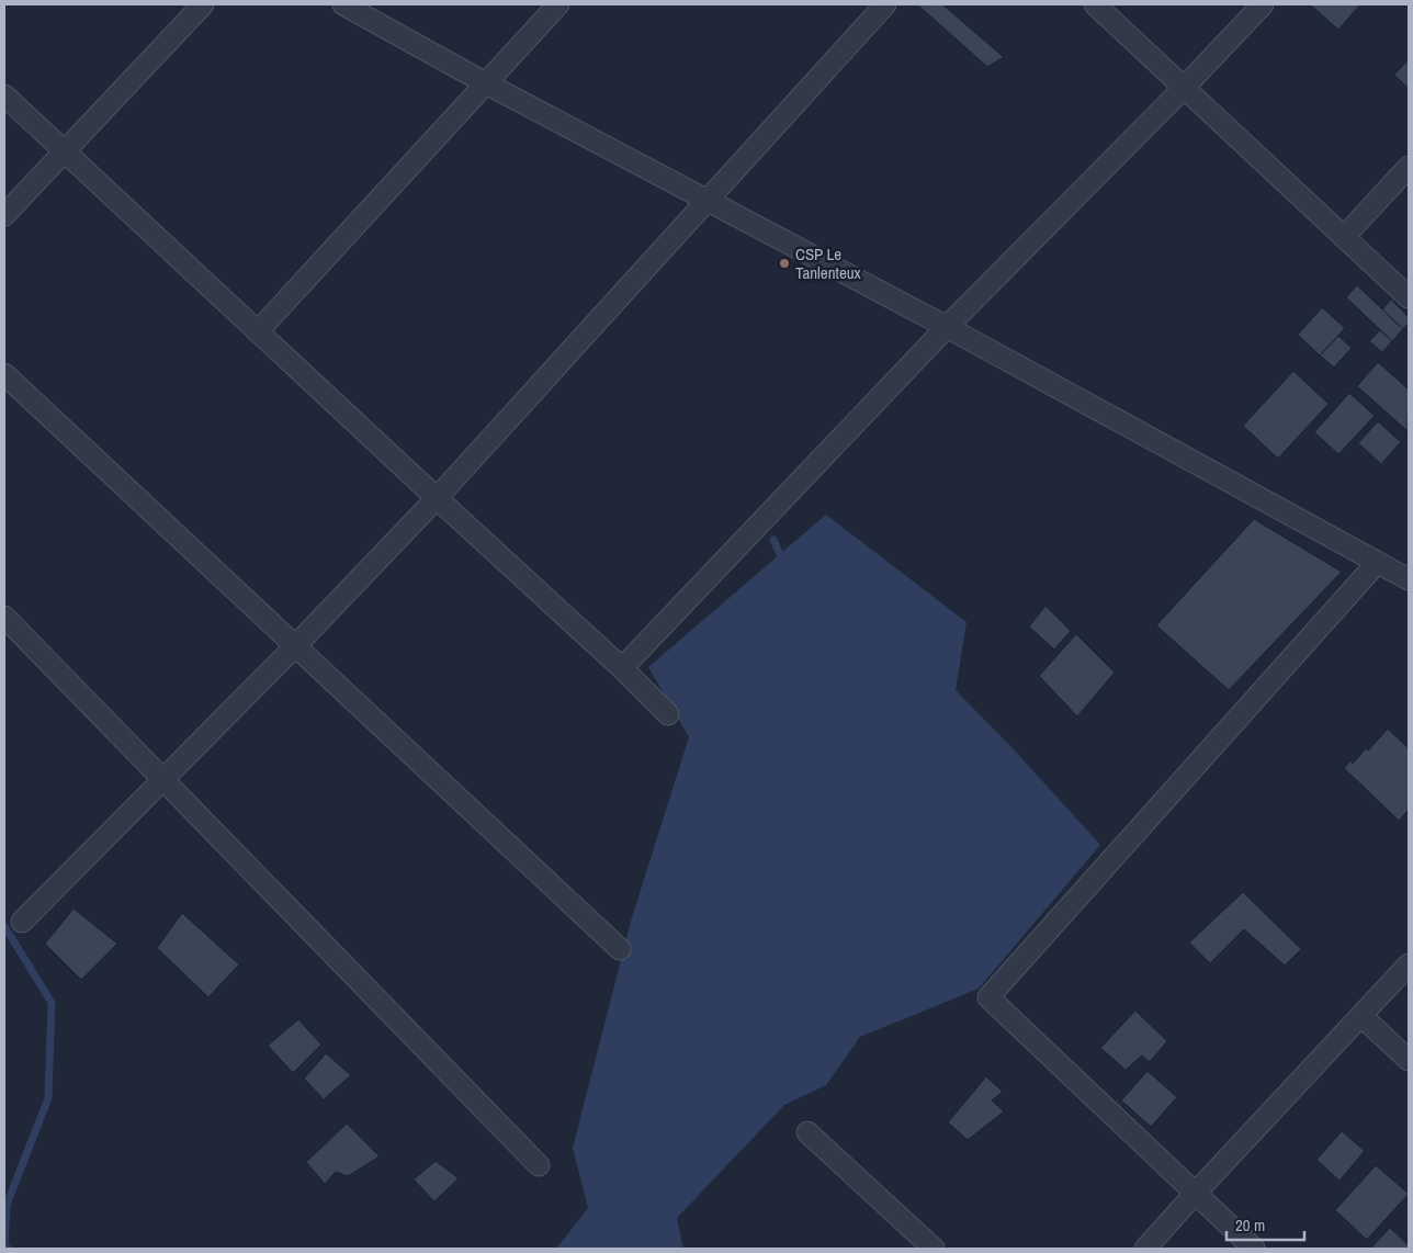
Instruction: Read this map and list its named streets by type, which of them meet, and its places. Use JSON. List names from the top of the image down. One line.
{"places":["CSP Le Tanlenteux"],"scale_bar":"20 m"}
